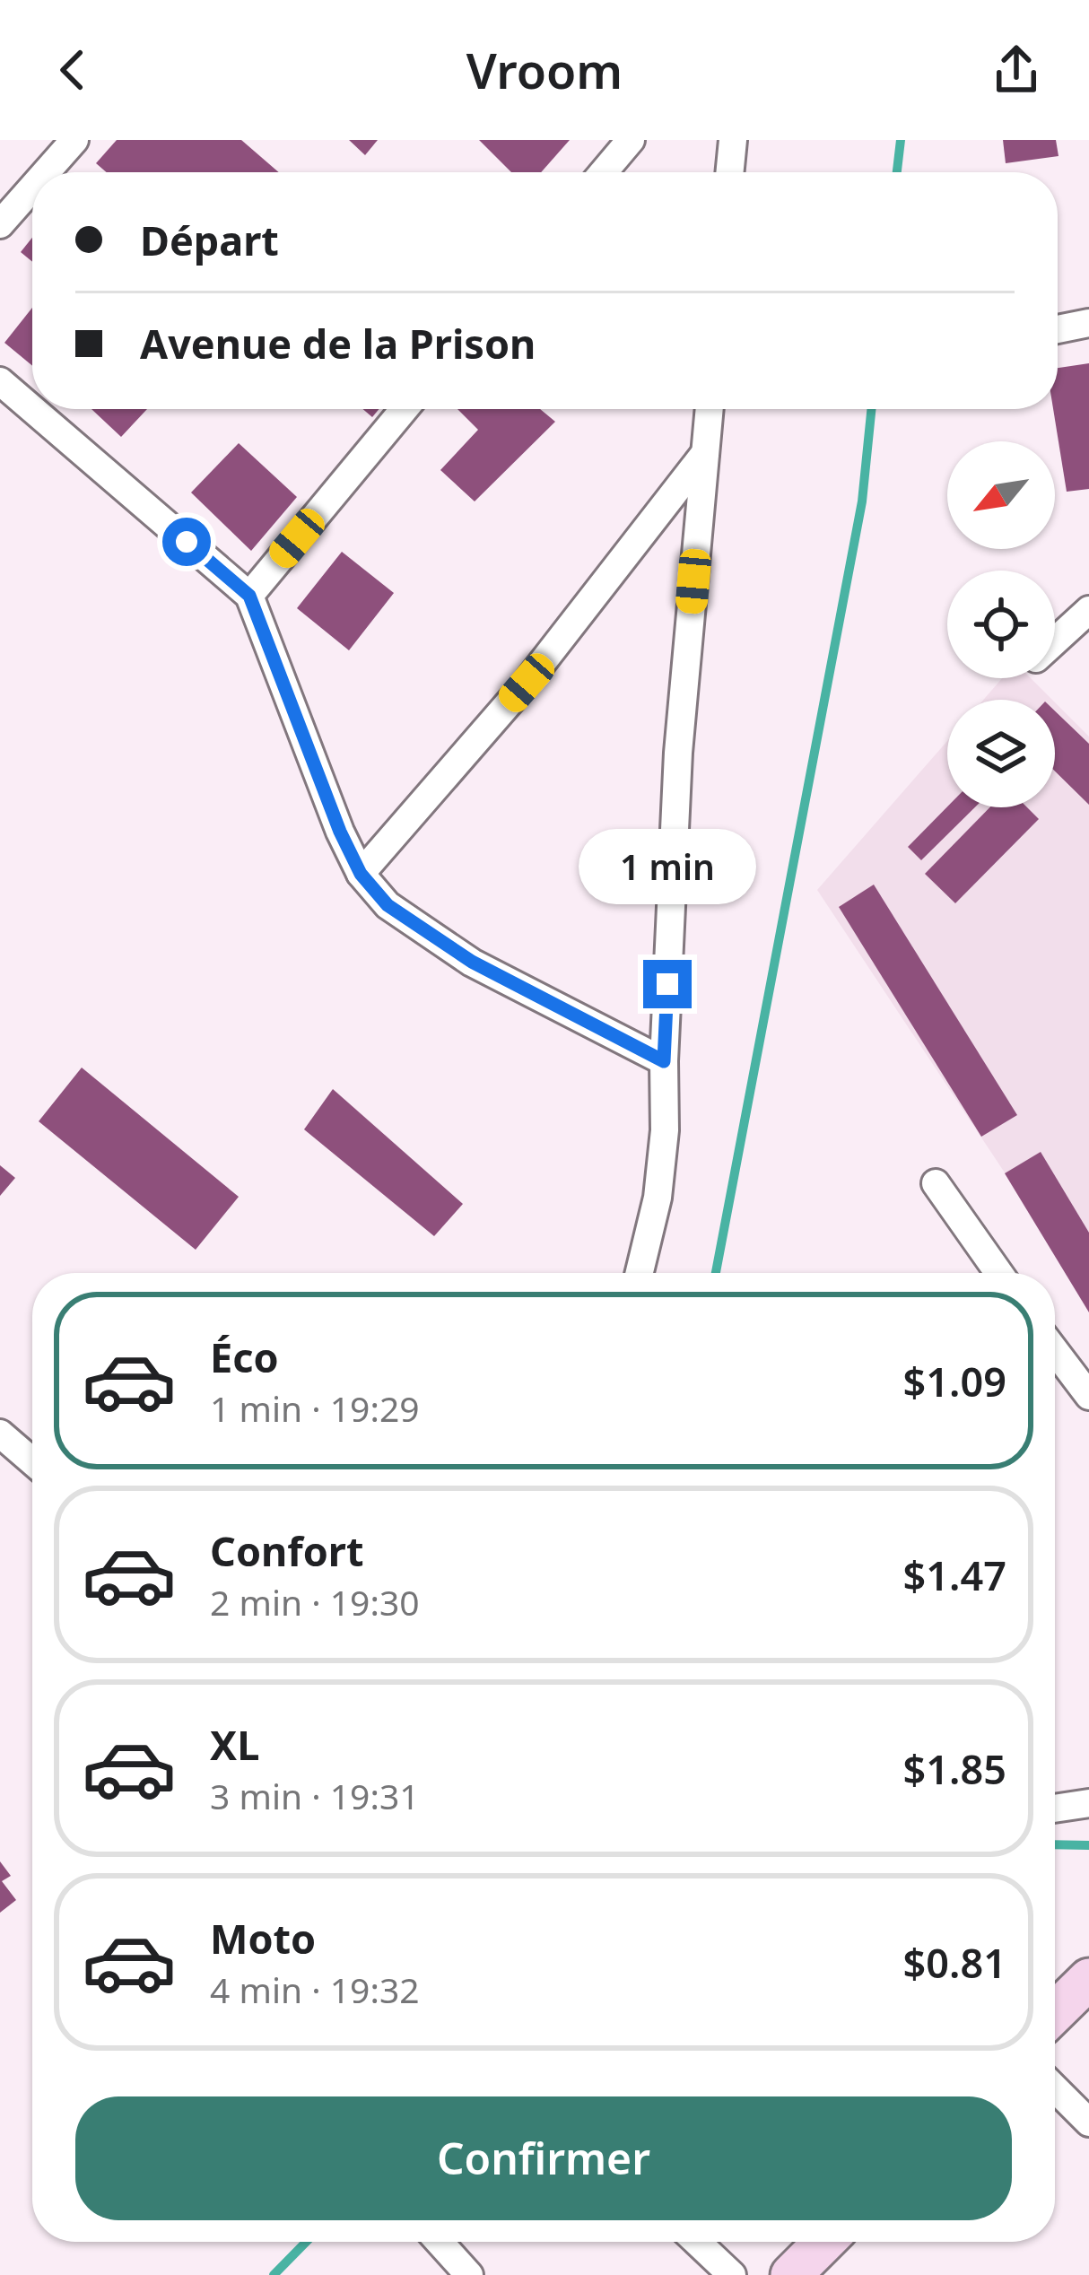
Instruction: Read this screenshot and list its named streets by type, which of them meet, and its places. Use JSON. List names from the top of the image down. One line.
{"north":"bottom left","page":{"header":"Vroom","banner":["Départ","Avenue de la Prison"],"bubble":"1 min","list":[{"name":"Éco","note":"1 min · 19:29","value":"$1.09"},{"name":"Confort","note":"2 min · 19:30","value":"$1.47"},{"name":"XL","note":"3 min · 19:31","value":"$1.85"},{"name":"Moto","note":"4 min · 19:32","value":"$0.81"}],"buttons":"Confirmer"}}
